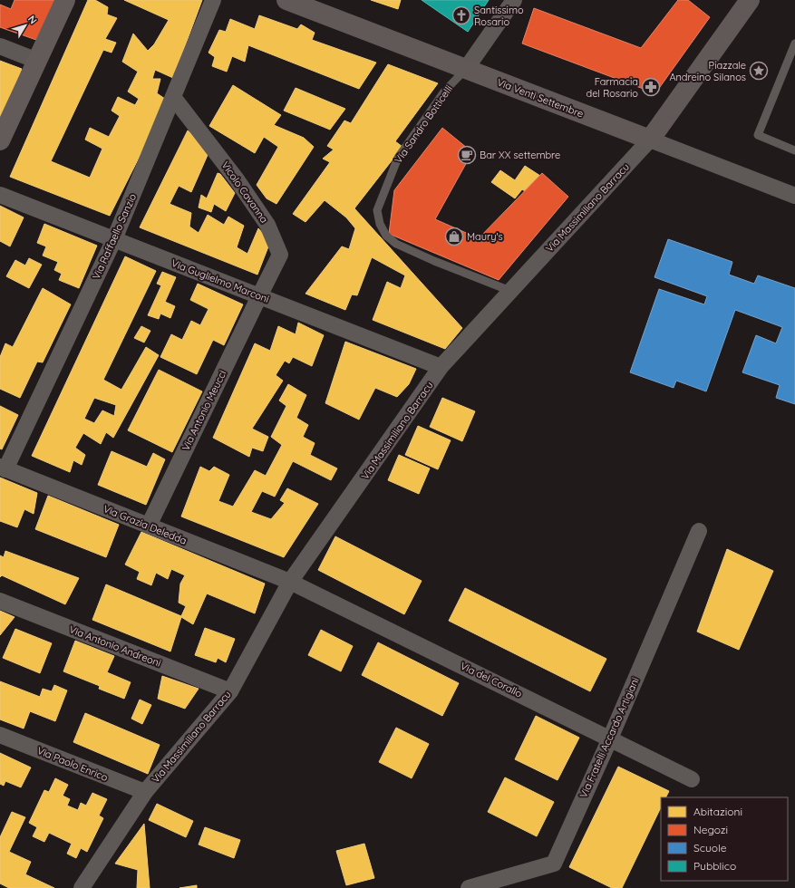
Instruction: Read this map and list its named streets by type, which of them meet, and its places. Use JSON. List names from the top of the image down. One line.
{"streets":{"main road":["Via Venti Settembre","Via Massimiliano Barracu"],"street":["Via Sandro Botticelli","Vicolo Cavanna","Via Raffaello Sanzio","Via Guglielmo Marconi","Via Antonio Meucci","Via Grazia Deledda","Via Antonio Andreoni","Via del Corallo","Via Fratelli Accardo Artigiani","Via Paolo Enrico"]},"crossings":[["Via Venti Settembre","Via Sandro Botticelli"],["Via Venti Settembre","Via Massimiliano Barracu"],["Via Sandro Botticelli","Via Massimiliano Barracu"],["Vicolo Cavanna","Via Raffaello Sanzio"],["Vicolo Cavanna","Via Guglielmo Marconi"],["Vicolo Cavanna","Via Antonio Meucci"],["Via Massimiliano Barracu","Via Guglielmo Marconi"],["Via Massimiliano Barracu","Via Grazia Deledda"],["Via Massimiliano Barracu","Via Antonio Andreoni"],["Via Massimiliano Barracu","Via del Corallo"],["Via Massimiliano Barracu","Via Paolo Enrico"],["Via Raffaello Sanzio","Via Guglielmo Marconi"],["Via Raffaello Sanzio","Via Grazia Deledda"],["Via Guglielmo Marconi","Via Antonio Meucci"],["Via Antonio Meucci","Via Grazia Deledda"],["Via Grazia Deledda","Via del Corallo"],["Via del Corallo","Via Fratelli Accardo Artigiani"]],"places":{"church":["Santissimo Rosario"],"place":["Piazzale Andreino Silanos"],"pharmacy":["Farmacia del Rosario"],"cafe":["Bar XX settembre"],"shop":["Maury's"]},"legend":["Abitazioni","Negozi","Scuole","Pubblico"],"north":"top right"}
